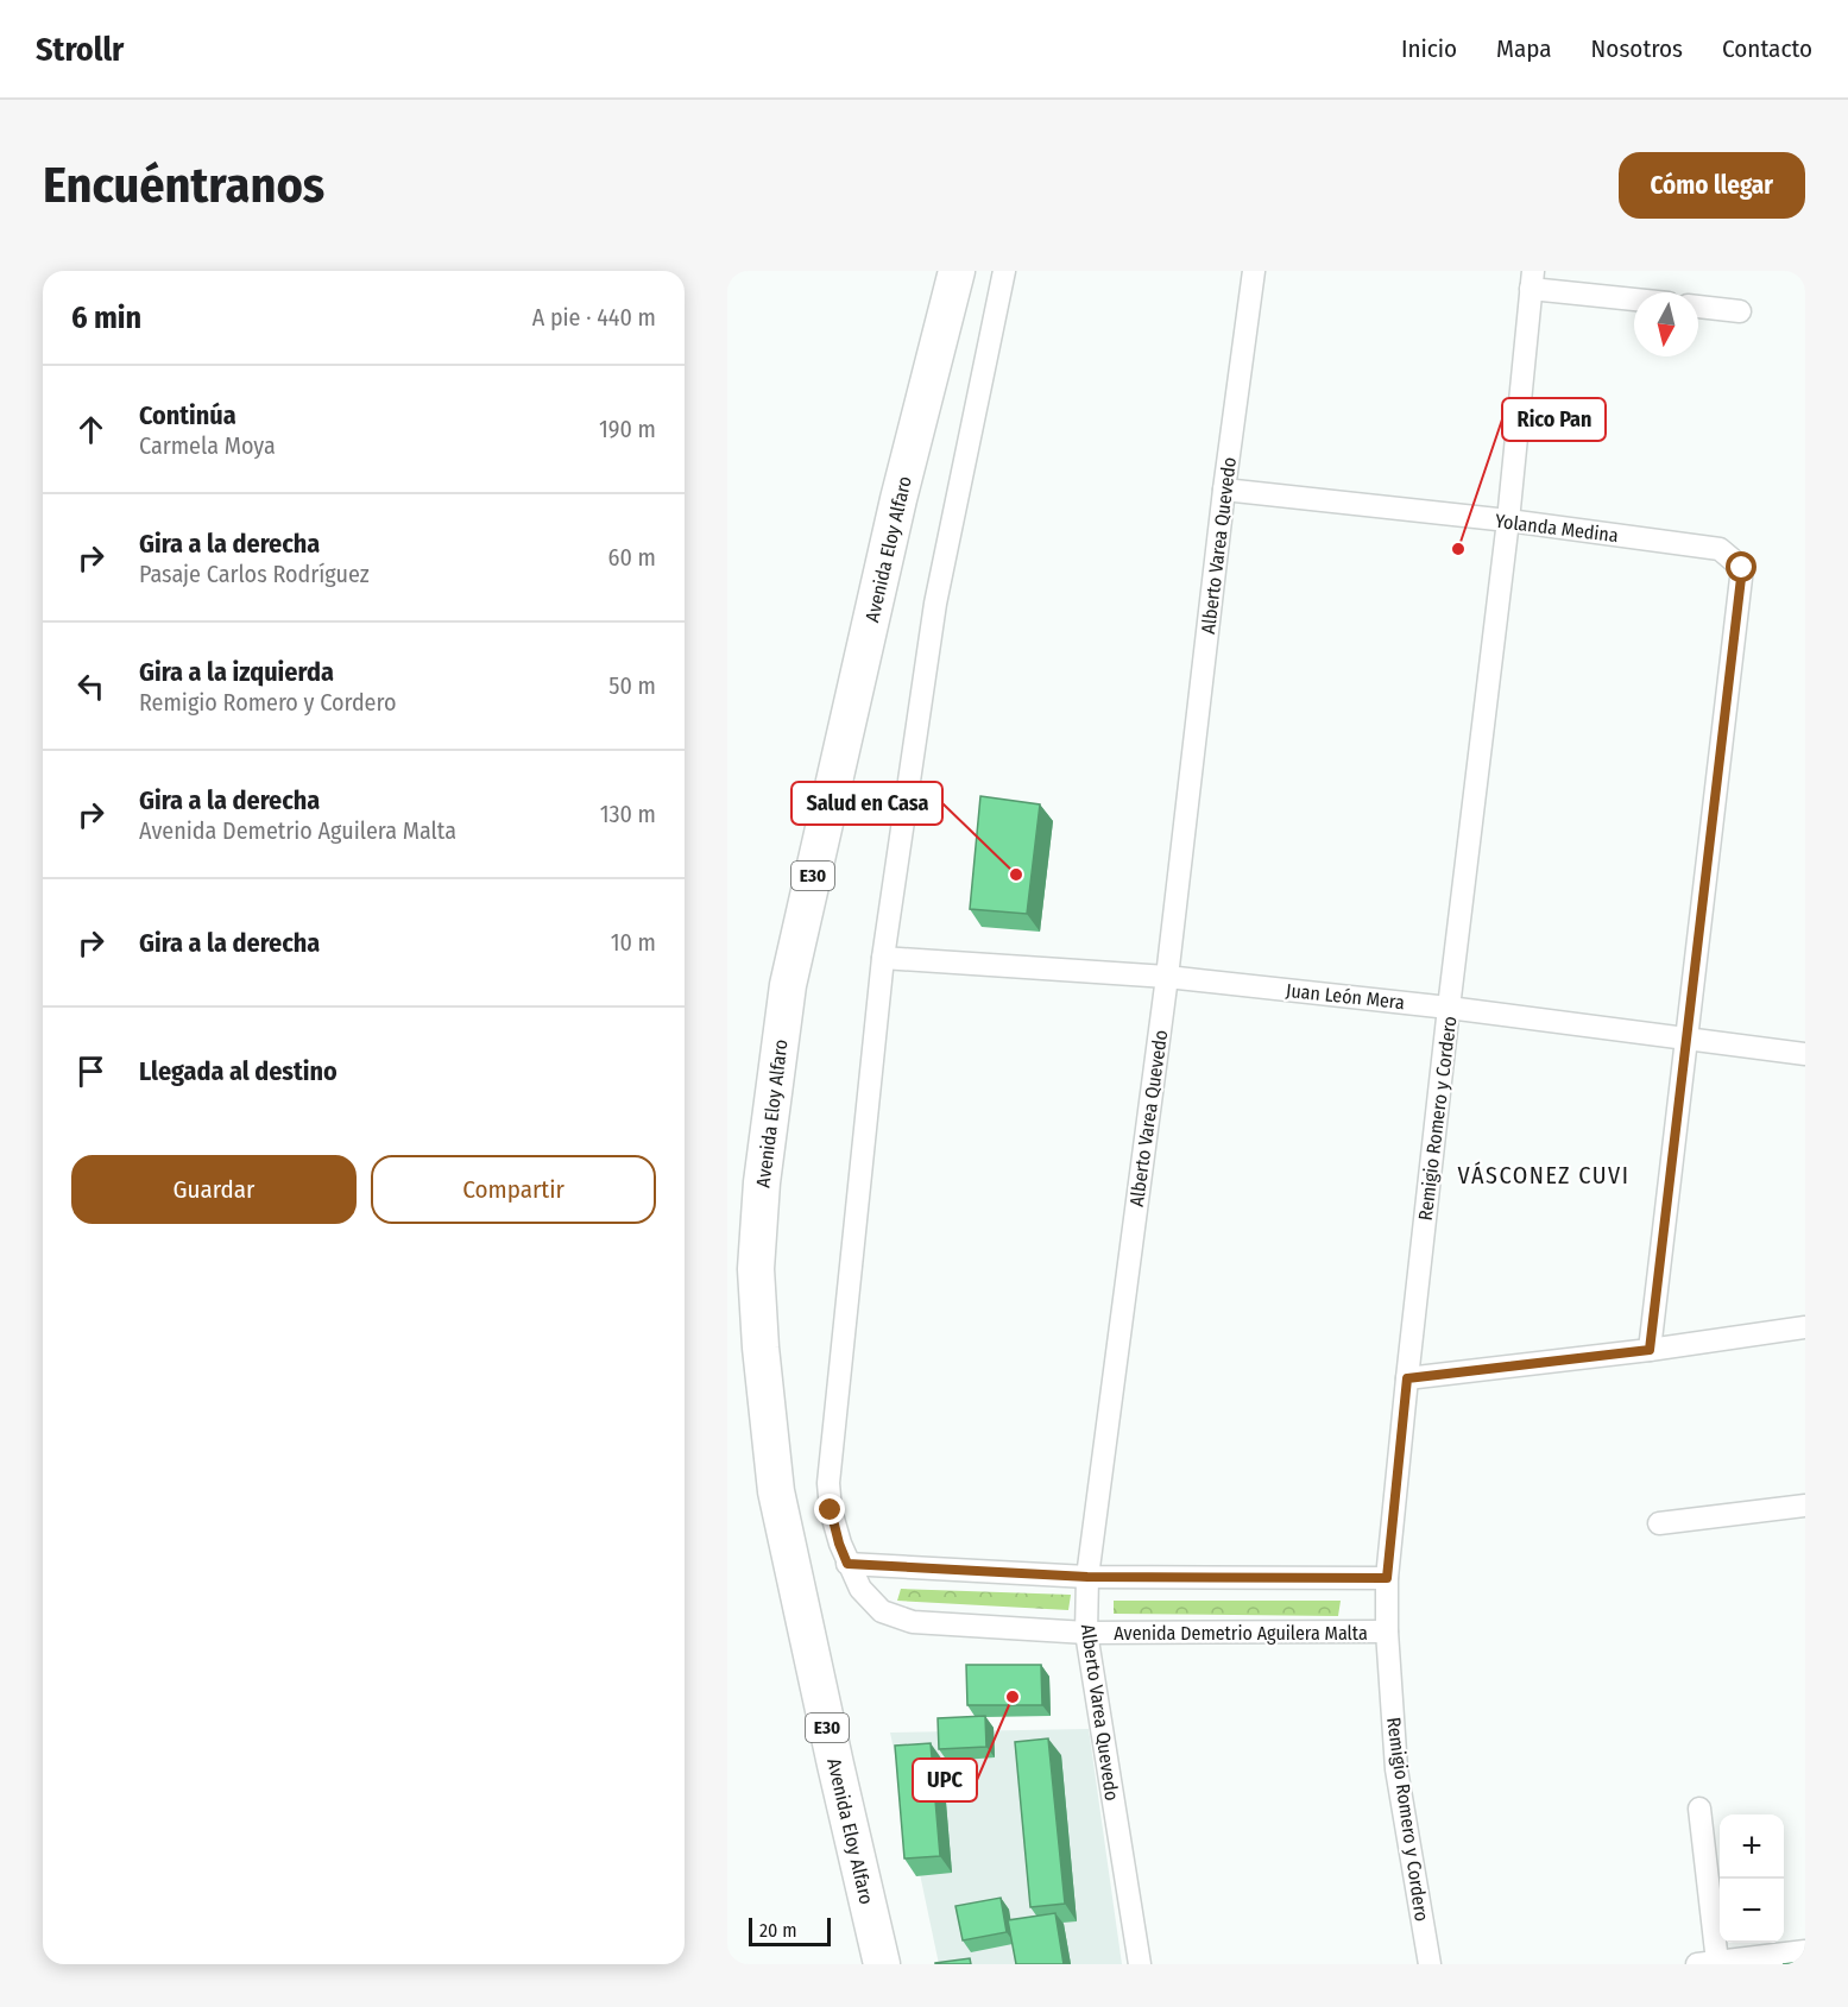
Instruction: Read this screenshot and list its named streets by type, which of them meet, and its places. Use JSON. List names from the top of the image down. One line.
{"streets":{"main road":["Avenida Eloy Alfaro","E30"],"street":["Yolanda Medina","Alberto Varea Quevedo","Juan León Mera","Remigio Romero y Cordero","Avenida Demetrio Aguilera Malta"]},"crossings":[["Yolanda Medina","Alberto Varea Quevedo"],["Yolanda Medina","Juan León Mera"],["Yolanda Medina","Remigio Romero y Cordero"],["Alberto Varea Quevedo","Juan León Mera"],["Alberto Varea Quevedo","Avenida Demetrio Aguilera Malta"],["Juan León Mera","Remigio Romero y Cordero"],["Juan León Mera","Avenida Demetrio Aguilera Malta"],["Remigio Romero y Cordero","Avenida Demetrio Aguilera Malta"]],"districts":["VÁSCONEZ CUVI"],"places":["Rico Pan","Salud en Casa","UPC"],"scale_bar":"20 m","north":"bottom","page":{"header":"Strollr","nav":["Inicio","Mapa","Nosotros","Contacto"],"buttons":["Cómo llegar",["Guardar","Compartir"]],"title":"Encuéntranos","heading":["6 min","A pie · 440 m"],"list":[["Continúa","Carmela Moya","190 m"],["Gira a la derecha","Pasaje Carlos Rodríguez","60 m"],["Gira a la izquierda","Remigio Romero y Cordero","50 m"],["Gira a la derecha","Avenida Demetrio Aguilera Malta","130 m"],["Gira a la derecha","10 m"],"Llegada al destino"],"map_buttons":["+","−"],"scale":"20 m"}}
